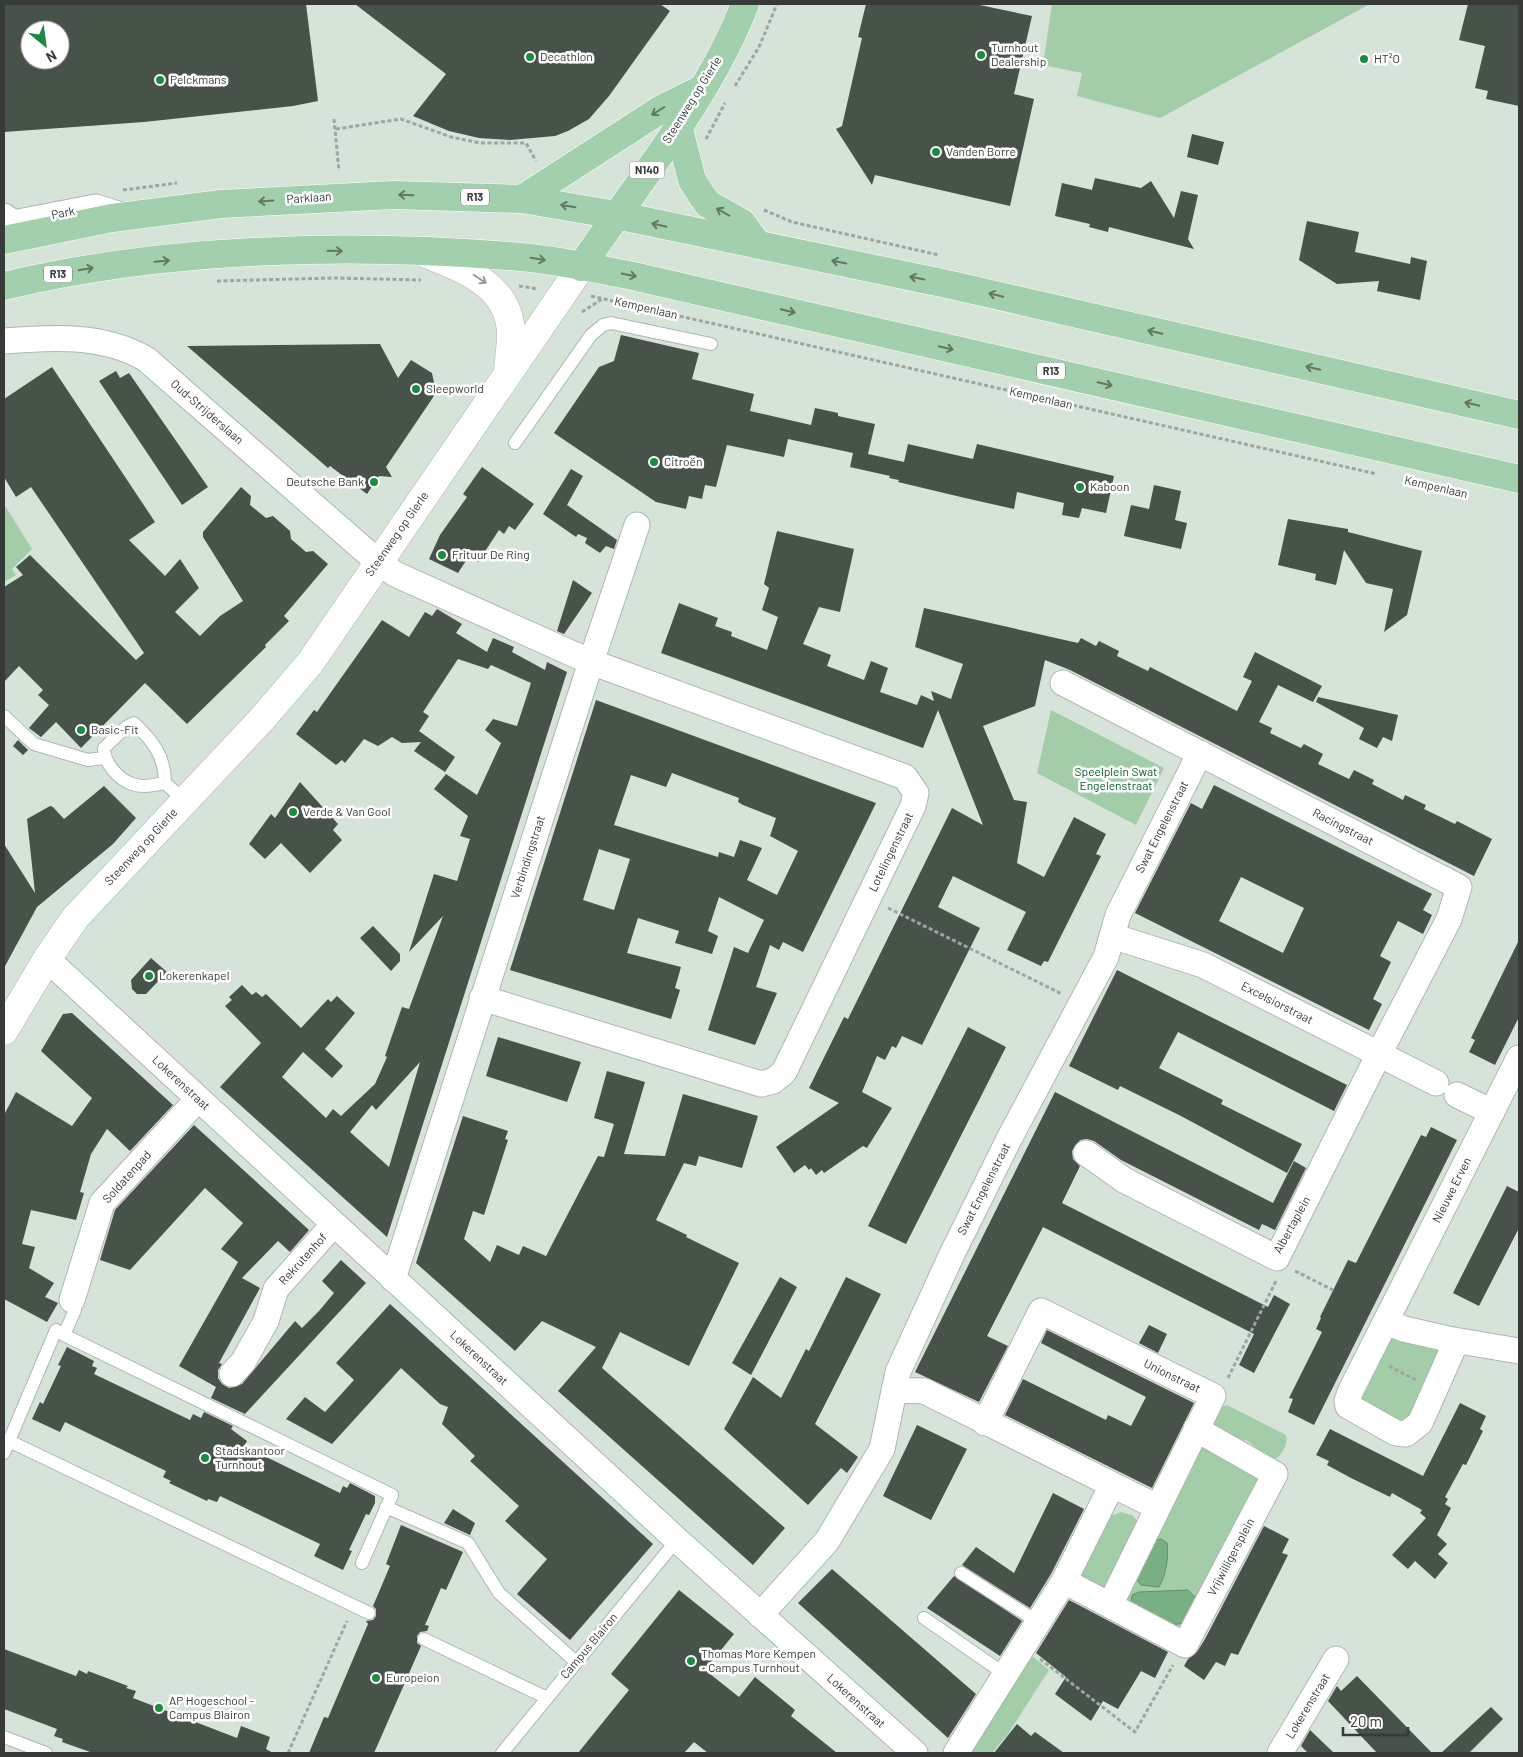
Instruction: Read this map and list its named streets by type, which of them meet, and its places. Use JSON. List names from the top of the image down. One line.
{"streets":{"main road":["Steenweg op Gierle","N140","R13","Parklaan"],"street":["Park","Oud-Strijderslaan","Swat Engelenstraat","Racingstraat","Lotelingenstraat","Verbindingstraat","Excelsiorstraat","Lokerenstraat","Soldatenpad","Nieuwe Erven","Albertaplein","Rekrutenhof","Unionstraat","Vrijwilligersplein"],"lane":["Campus Blairon"],"path":["Kempenlaan"]},"crossings":[["Steenweg op Gierle","R13"],["Steenweg op Gierle","Parklaan"],["Steenweg op Gierle","Kempenlaan"],["Steenweg op Gierle","Oud-Strijderslaan"],["Steenweg op Gierle","Lokerenstraat"],["R13","Parklaan"],["Parklaan","Park"],["Swat Engelenstraat","Racingstraat"],["Swat Engelenstraat","Excelsiorstraat"],["Swat Engelenstraat","Lokerenstraat"],["Racingstraat","Excelsiorstraat"],["Racingstraat","Albertaplein"],["Lotelingenstraat","Verbindingstraat"],["Verbindingstraat","Lokerenstraat"],["Excelsiorstraat","Nieuwe Erven"],["Excelsiorstraat","Albertaplein"],["Lokerenstraat","Soldatenpad"],["Lokerenstraat","Rekrutenhof"],["Lokerenstraat","Campus Blairon"],["Unionstraat","Vrijwilligersplein"]],"parks":["Speelplein Swat Engelenstraat"],"places":["Turnhout Dealership","Decathlon","HT²O","Pelckmans","Vanden Borre","Sleepworld","Citroën","Deutsche Bank","Kaboon","Frituur De Ring","Basic-Fit","Verde & Van Gool","Lokerenkapel","Stadskantoor Turnhout","Thomas More Kempen - Campus Turnhout","Europeion","AP Hogeschool - Campus Blairon"],"scale_bar":"20 m","north":"bottom right"}
